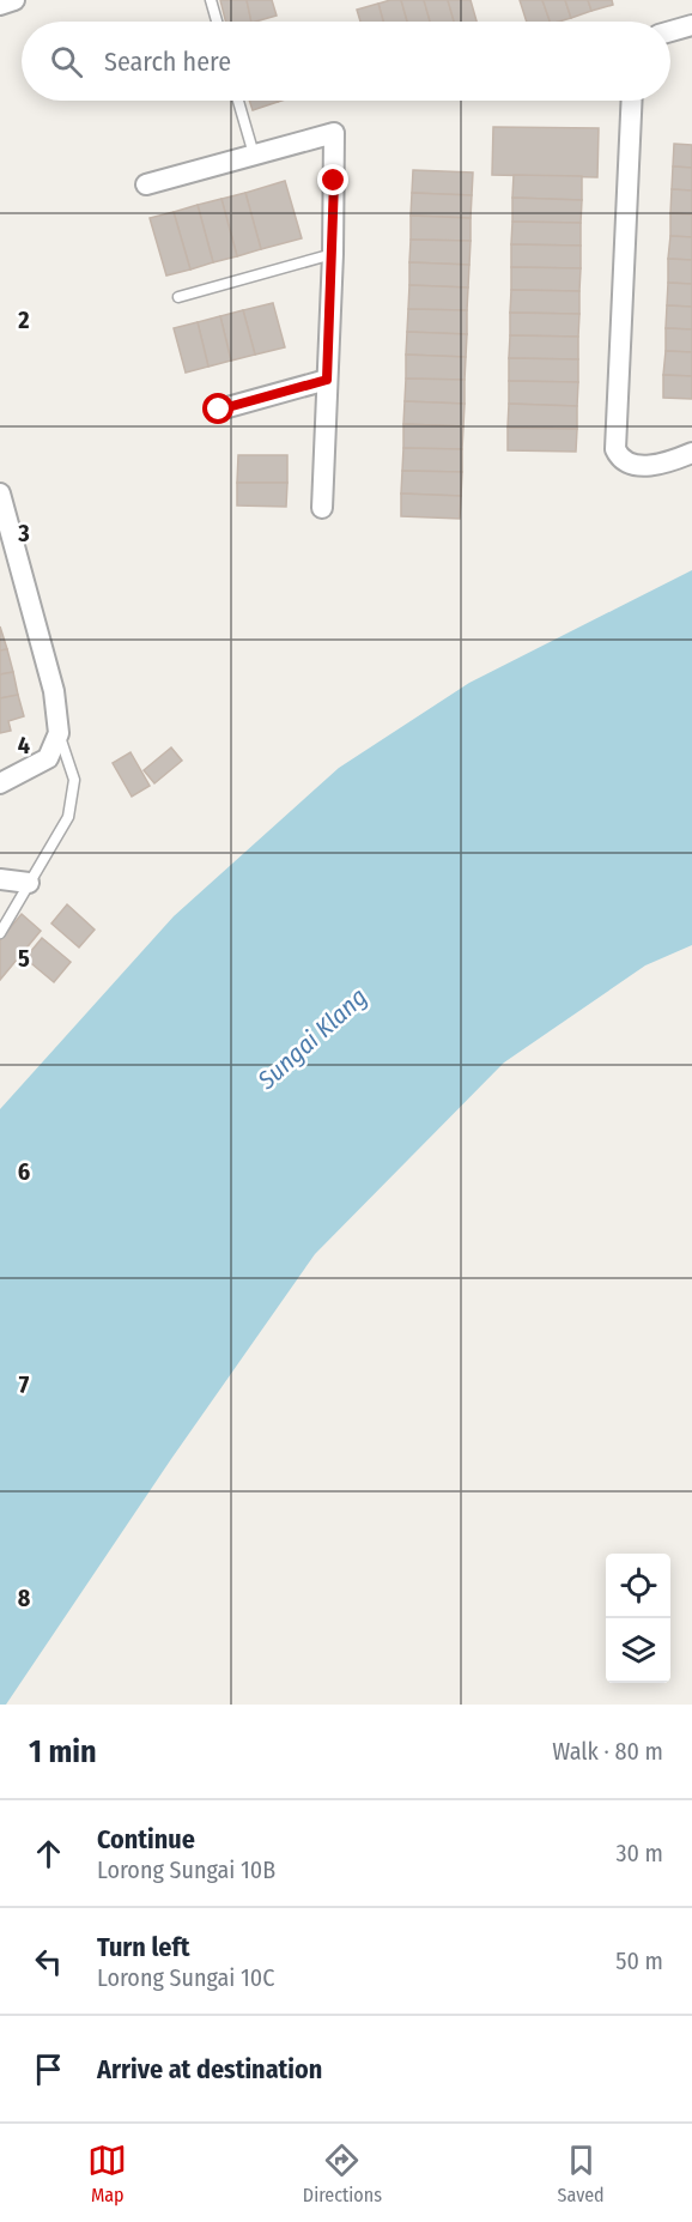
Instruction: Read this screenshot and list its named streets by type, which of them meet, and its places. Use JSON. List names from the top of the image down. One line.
{"water":["Sungai Klang"],"page":{"search":"Search here","heading":["1 min","Walk · 80 m"],"list":[["Continue","Lorong Sungai 10B","30 m"],["Turn left","Lorong Sungai 10C","50 m"],"Arrive at destination"],"nav":["Map","Directions","Saved"]},"grid":{"rows":["2","3","4","5","6","7","8"]}}
